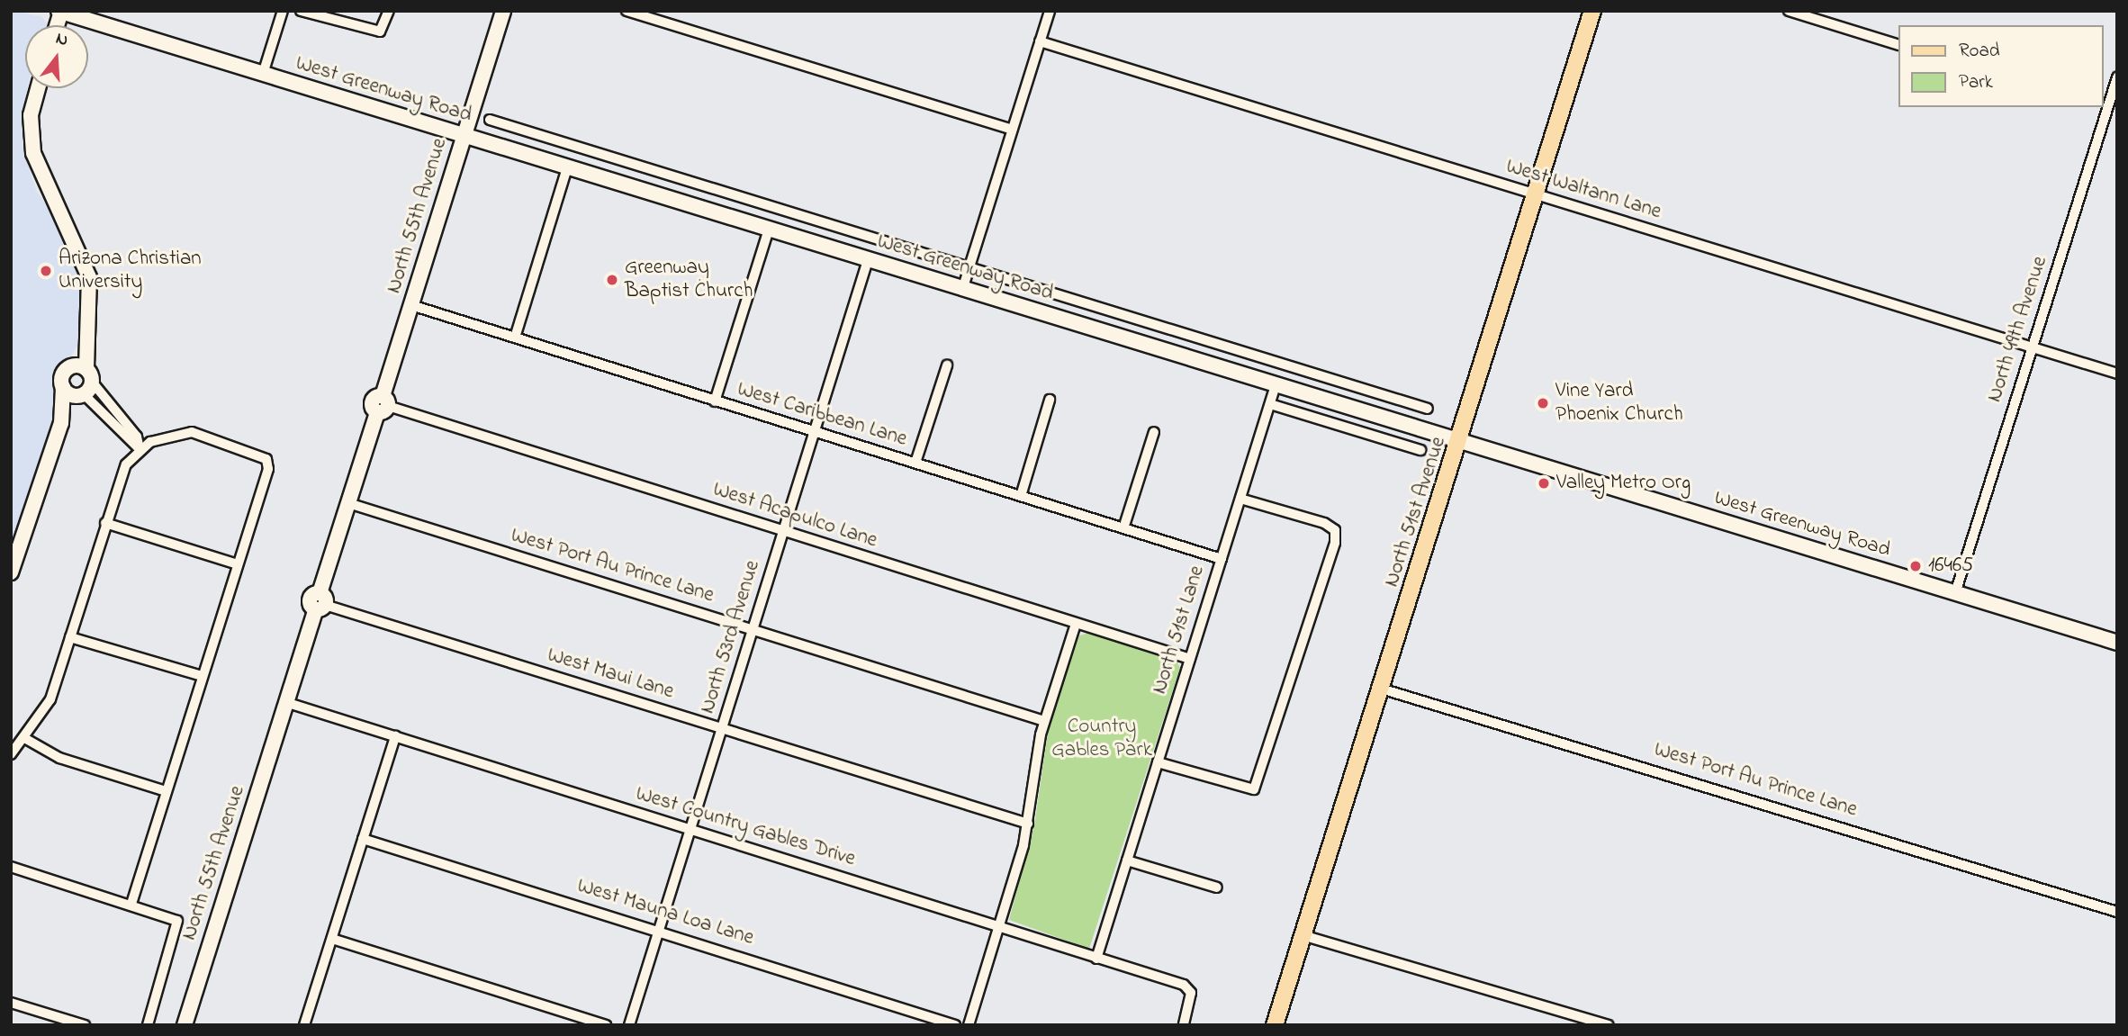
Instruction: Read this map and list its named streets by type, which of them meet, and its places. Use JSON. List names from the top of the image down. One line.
{"streets":{"main road":["West Greenway Road","North 55th Avenue","North 51st Avenue"],"street":["West Waltann Lane","North 49th Avenue","West Caribbean Lane","West Acapulco Lane","West Port Au Prince Lane","North 51st Lane","North 53rd Avenue","West Maui Lane","West Country Gables Drive","West Mauna Loa Lane"]},"crossings":[["West Greenway Road","North 55th Avenue"],["West Greenway Road","North 49th Avenue"],["West Greenway Road","North 51st Avenue"],["West Greenway Road","North 51st Lane"],["West Greenway Road","North 53rd Avenue"],["West Waltann Lane","North 49th Avenue"],["West Waltann Lane","North 51st Avenue"],["North 55th Avenue","West Caribbean Lane"],["North 55th Avenue","West Acapulco Lane"],["North 55th Avenue","West Port Au Prince Lane"],["North 55th Avenue","West Maui Lane"],["North 55th Avenue","West Country Gables Drive"],["West Caribbean Lane","North 51st Lane"],["West Caribbean Lane","North 53rd Avenue"],["North 51st Avenue","West Port Au Prince Lane"],["West Acapulco Lane","North 51st Lane"],["West Acapulco Lane","North 53rd Avenue"],["West Port Au Prince Lane","North 53rd Avenue"],["North 51st Lane","West Country Gables Drive"],["North 53rd Avenue","West Maui Lane"],["North 53rd Avenue","West Country Gables Drive"],["North 53rd Avenue","West Mauna Loa Lane"]],"parks":["Country Gables Park"],"places":["Arizona Christian University","Greenway Baptist Church","Vine Yard Phoenix Church","Valley Metro Org","16465"],"legend":["Road","Park"],"north":"top"}
